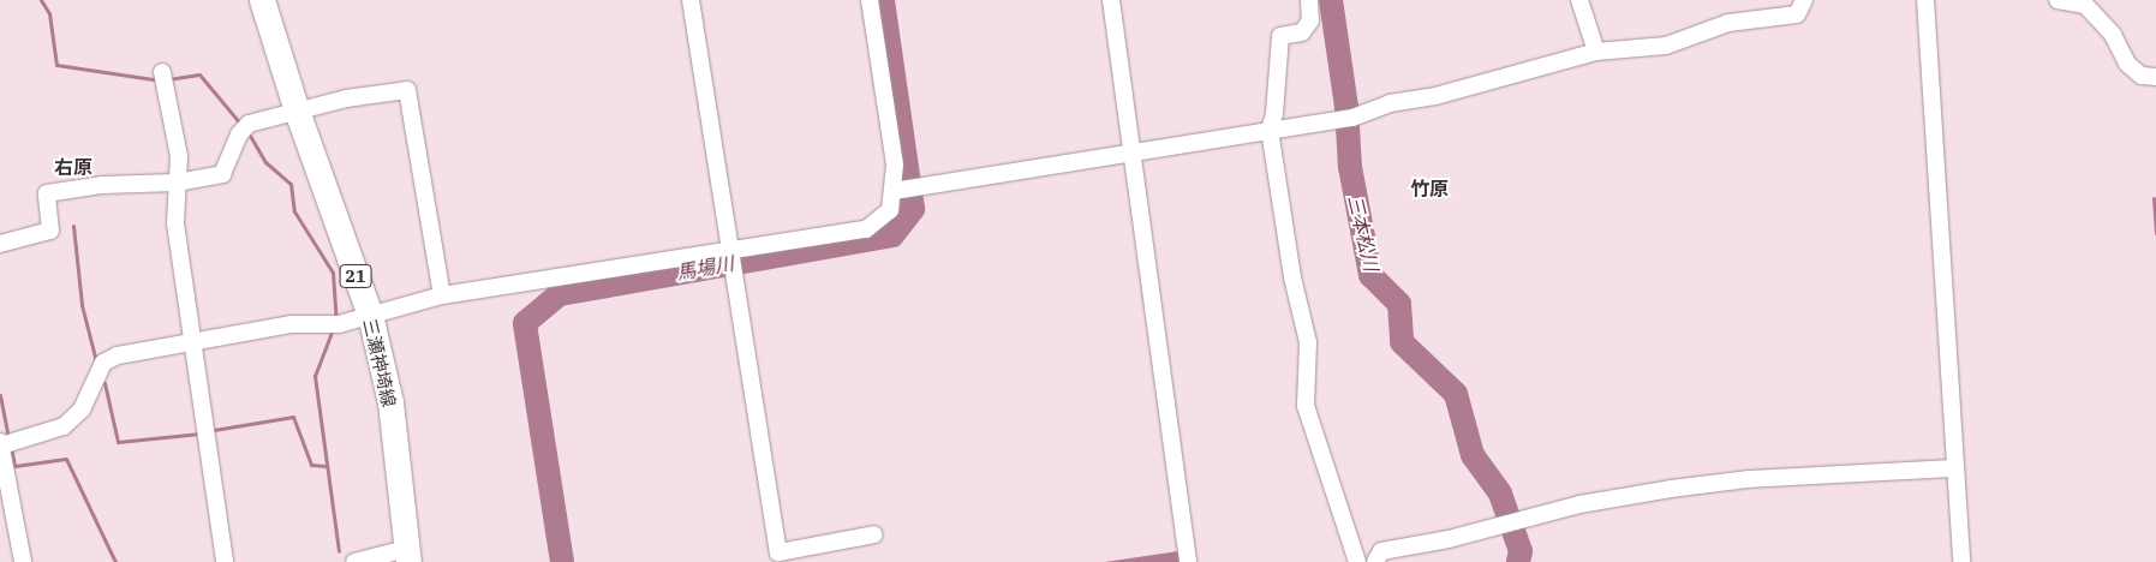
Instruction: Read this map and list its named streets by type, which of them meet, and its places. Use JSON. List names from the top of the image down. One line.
{"streets":{"main road":["21","三瀬神埼線"]},"districts":["右原","竹原"],"water":["三本松川","馬場川"]}
